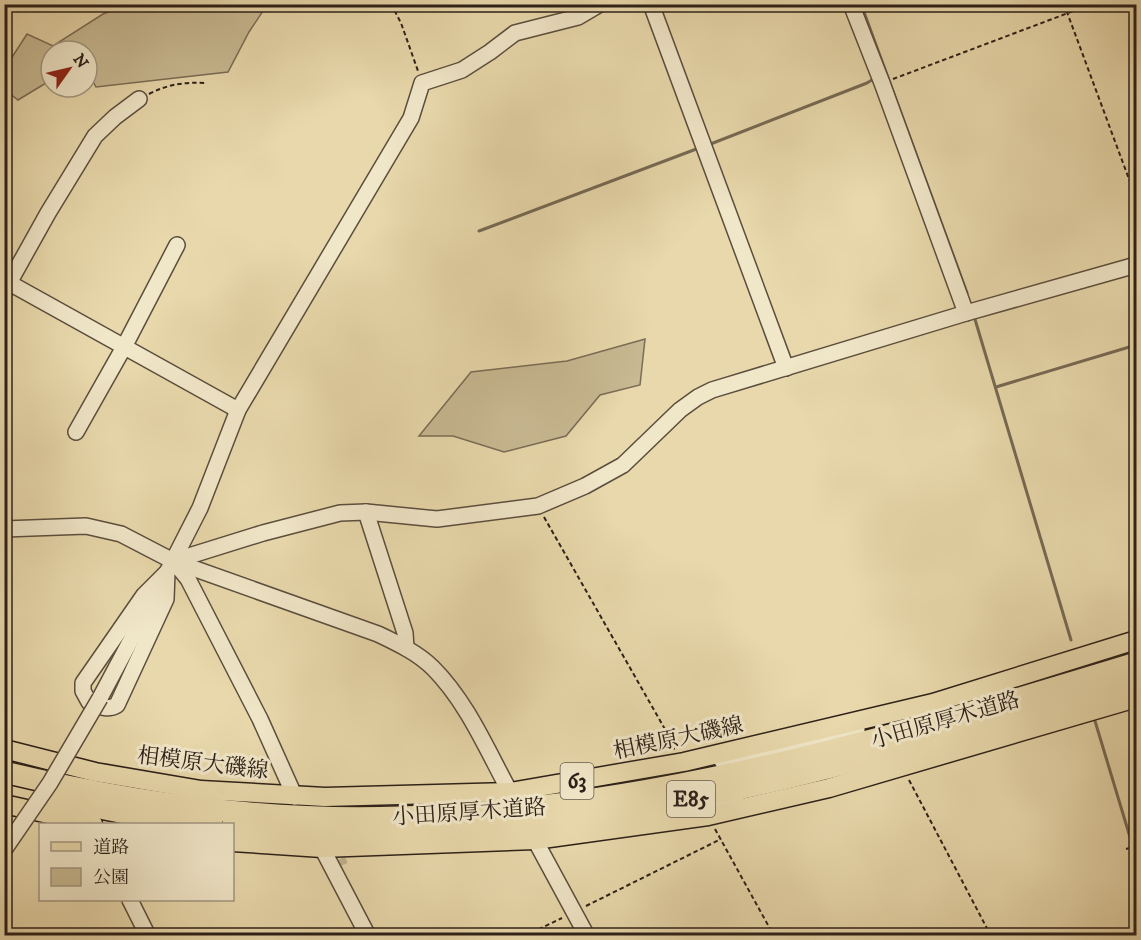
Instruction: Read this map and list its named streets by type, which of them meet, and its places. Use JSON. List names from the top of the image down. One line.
{"streets":{"highway":["小田原厚木道路","E85"],"main road":["相模原大磯線","63"]},"legend":["道路","公園"],"north":"top right"}
